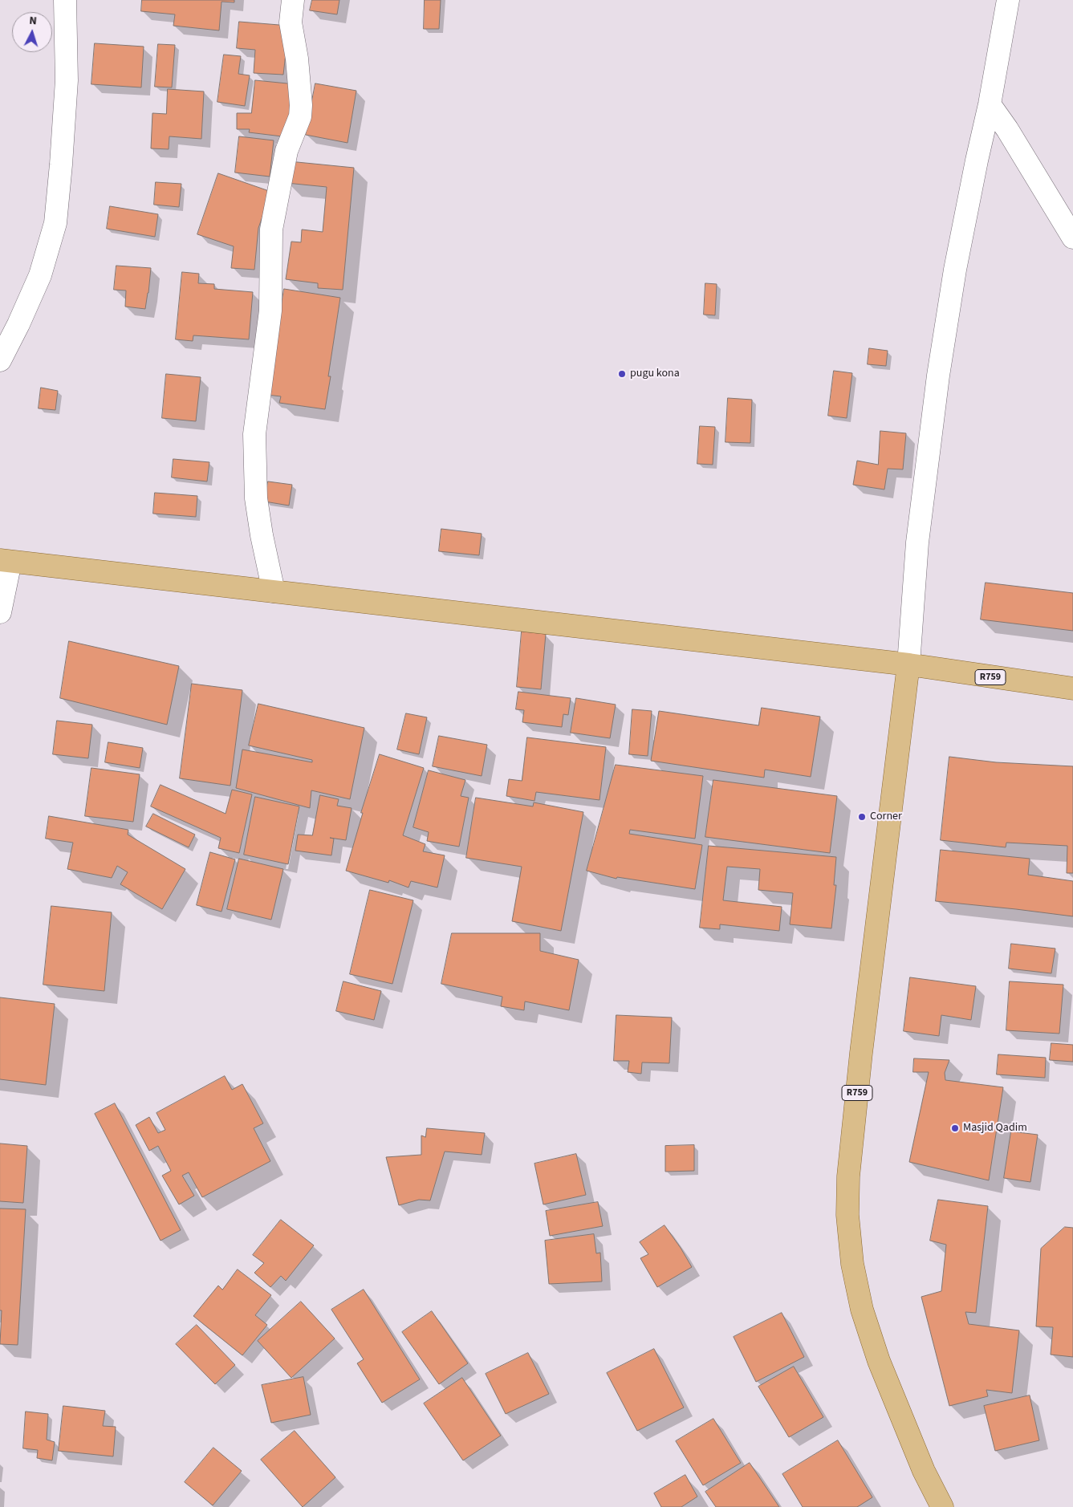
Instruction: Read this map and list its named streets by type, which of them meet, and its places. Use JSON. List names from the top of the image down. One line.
{"streets":{"main road":["R759"]},"places":["pugu kona","Corner","Masjid Qadim"],"north":"top"}
